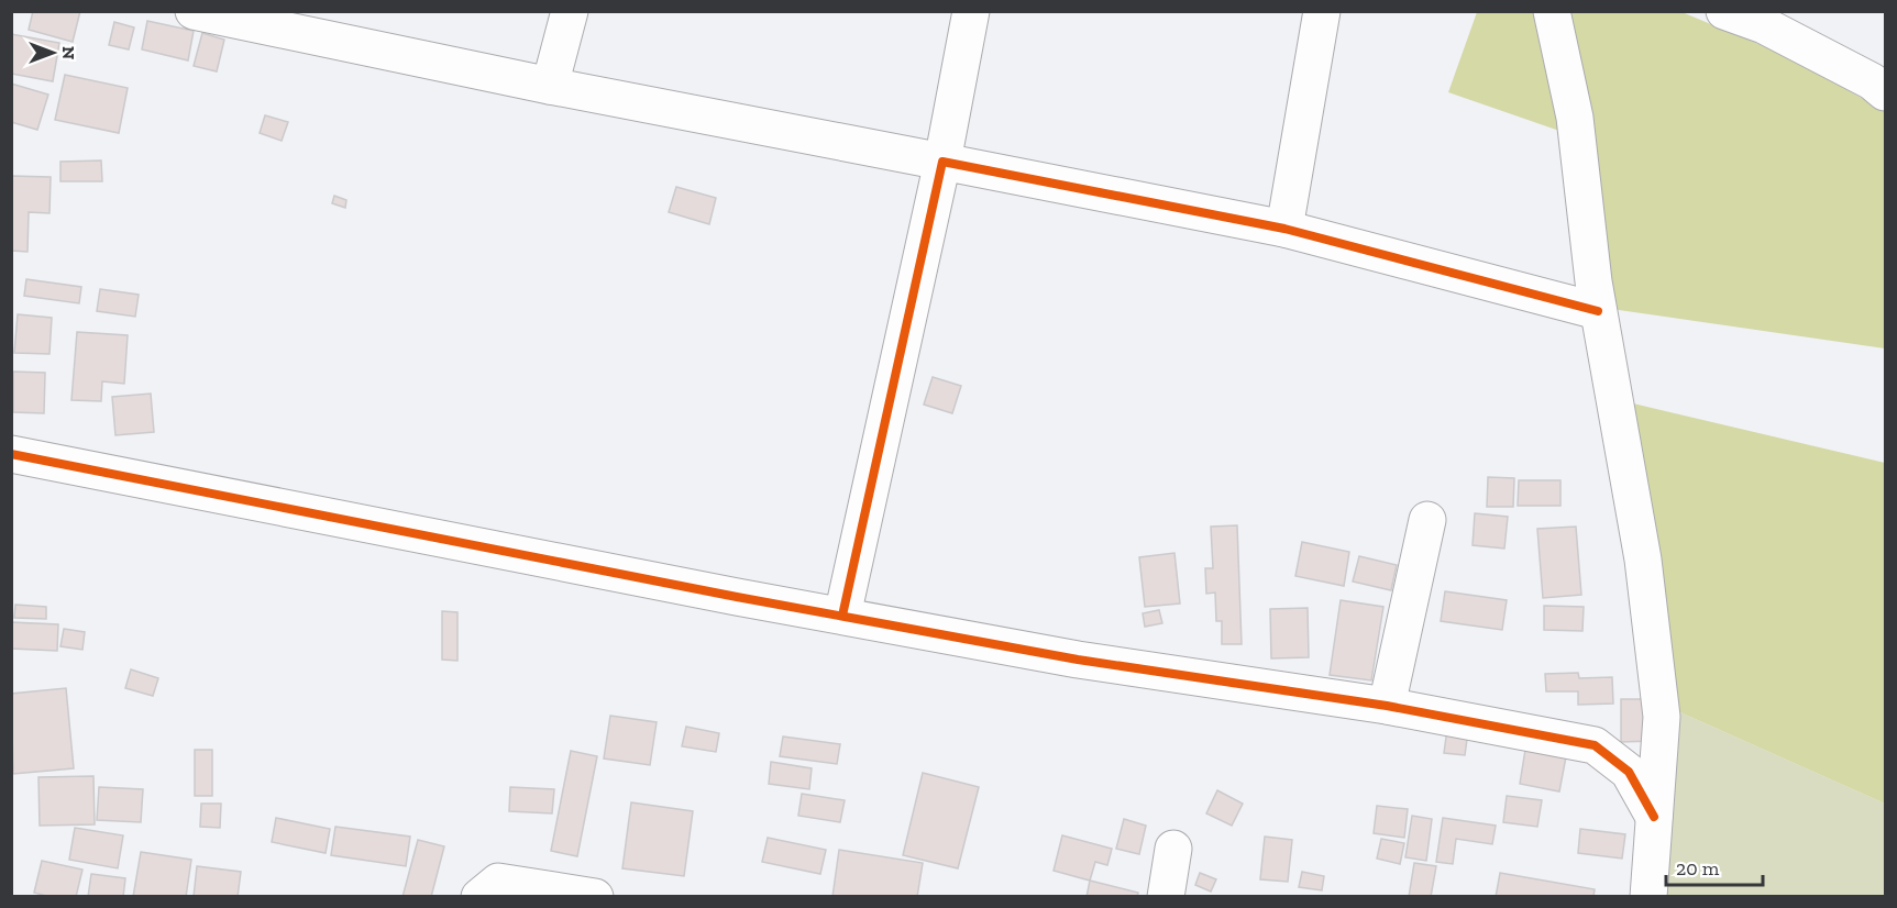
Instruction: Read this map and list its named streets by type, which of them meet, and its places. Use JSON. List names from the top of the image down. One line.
{"scale_bar":"20 m","north":"right"}
